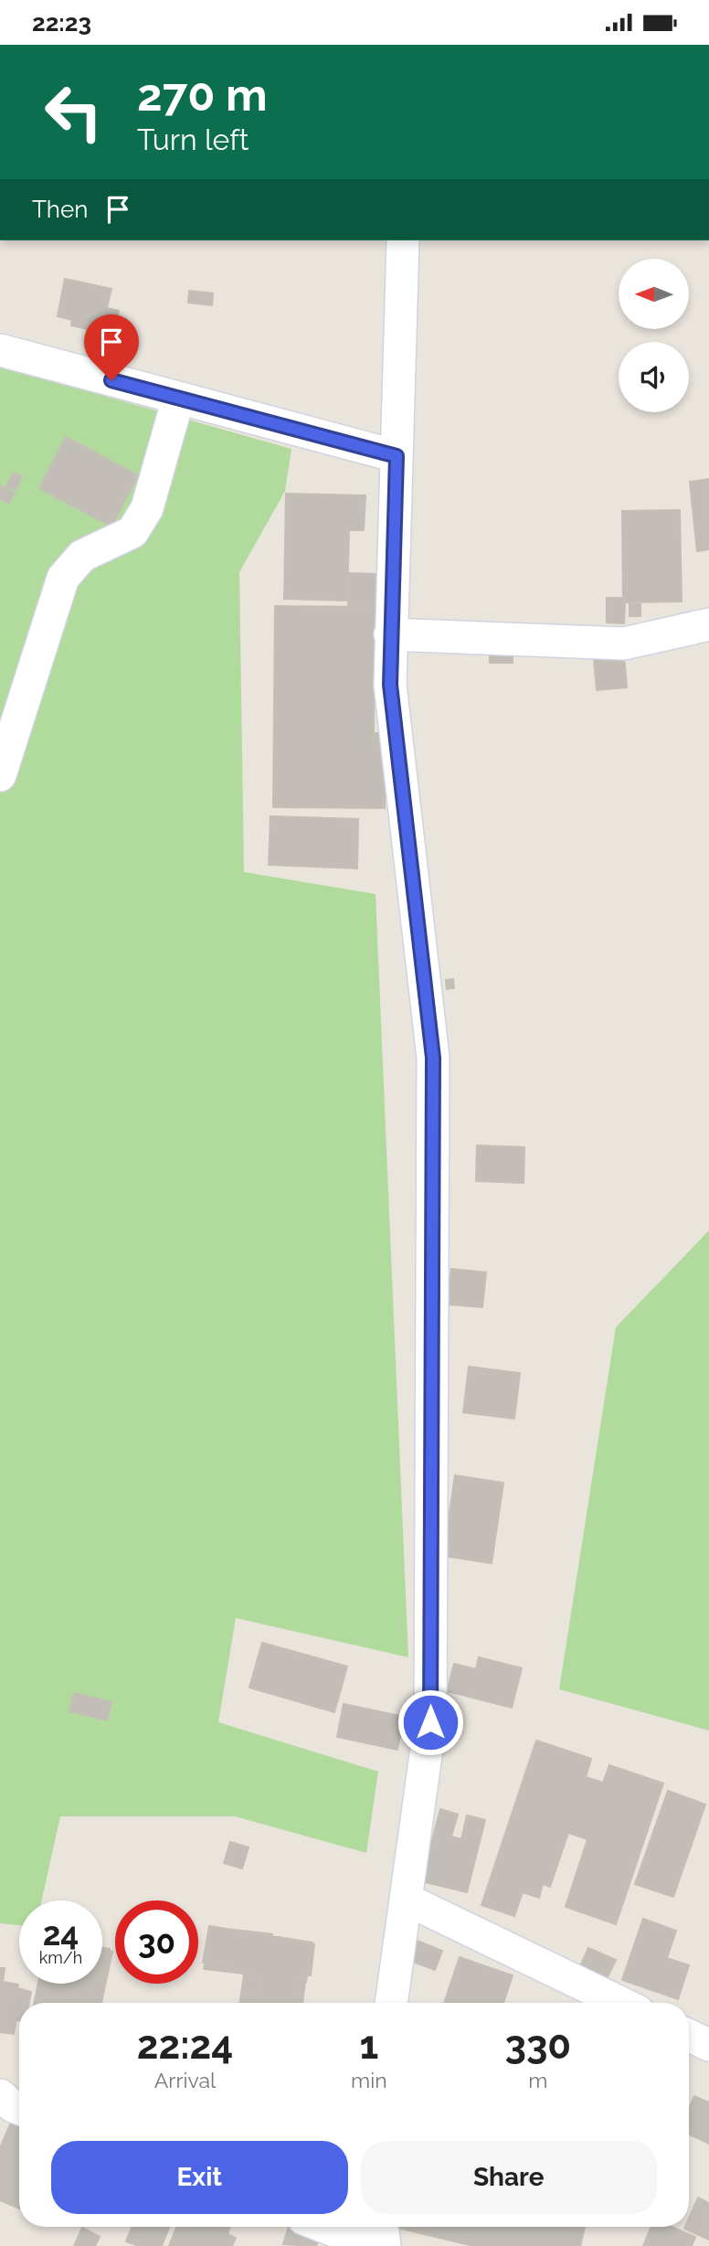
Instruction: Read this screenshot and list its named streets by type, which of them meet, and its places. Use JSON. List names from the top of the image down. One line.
{"north":"left","page":{"status":"22:23","turn":["270 m","Turn left"],"then":"Then","speed":"24 km/h","limit":"30","eta":["22:24","Arrival","1","min","330","m"],"buttons":["Exit","Share"]}}
